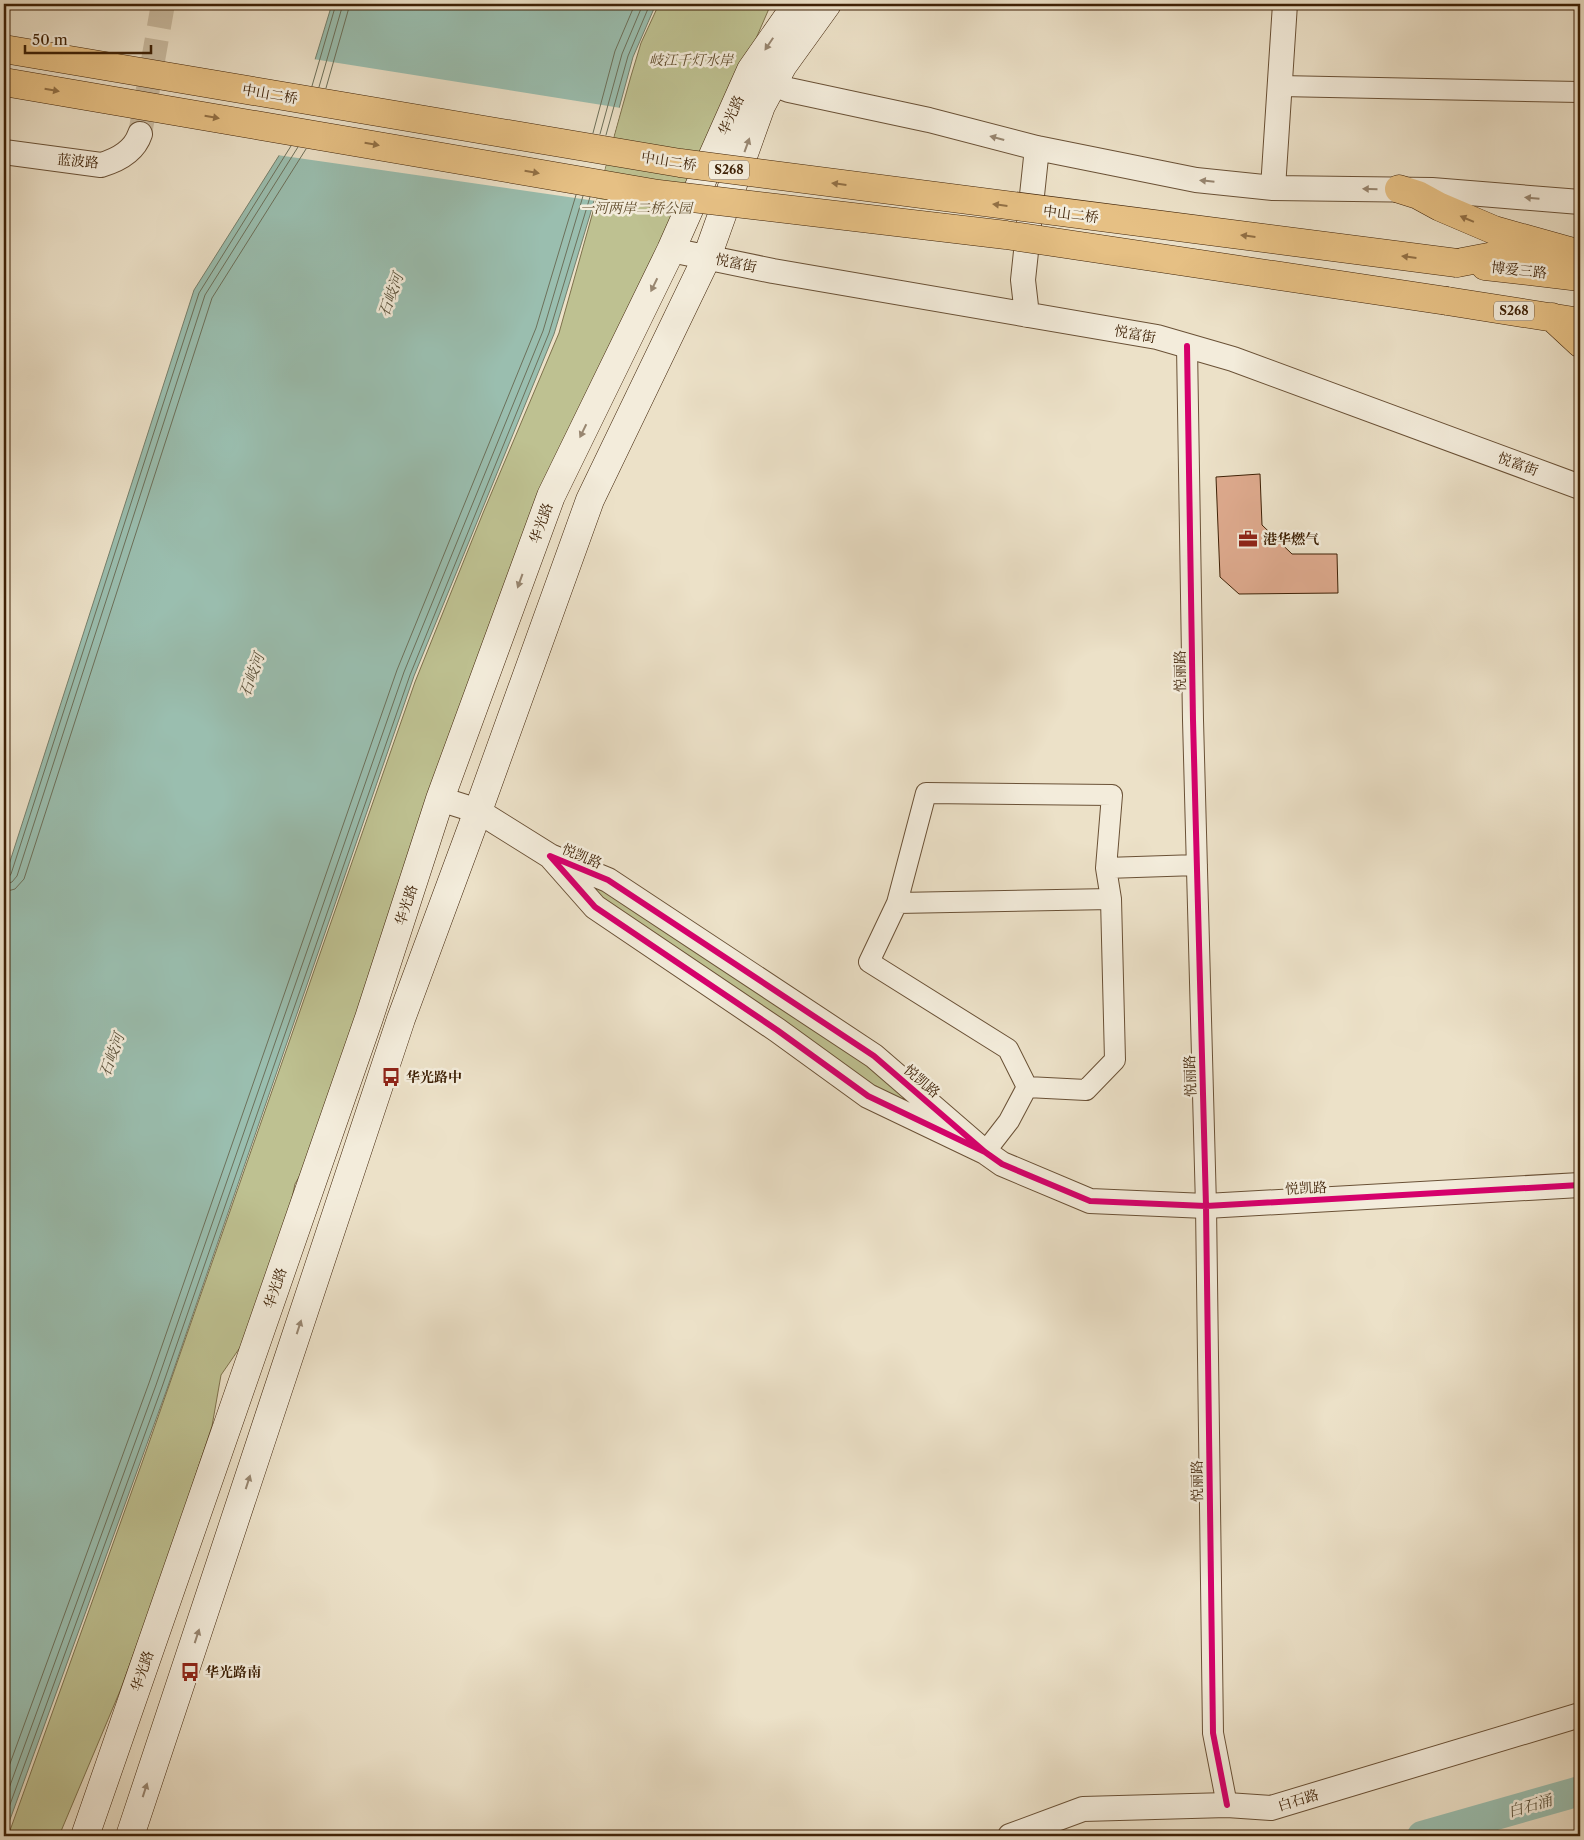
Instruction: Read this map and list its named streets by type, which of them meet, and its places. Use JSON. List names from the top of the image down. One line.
{"streets":{"highway":["中山二桥","S268","博爱三路"],"main road":["华光路"],"street":["蓝波路","悦富街","悦丽路","悦凯路","白石路"]},"crossings":[["中山二桥","博爱三路"],["华光路","悦富街"],["华光路","悦凯路"],["悦富街","悦丽路"],["悦丽路","悦凯路"],["悦丽路","白石路"]],"water":["石岐河","白石涌"],"parks":["岐江千灯水岸","一河两岸二桥公园"],"places":{"office":["港华燃气"],"bus stop":["华光路中","华光路南"]},"scale_bar":"50 m"}
